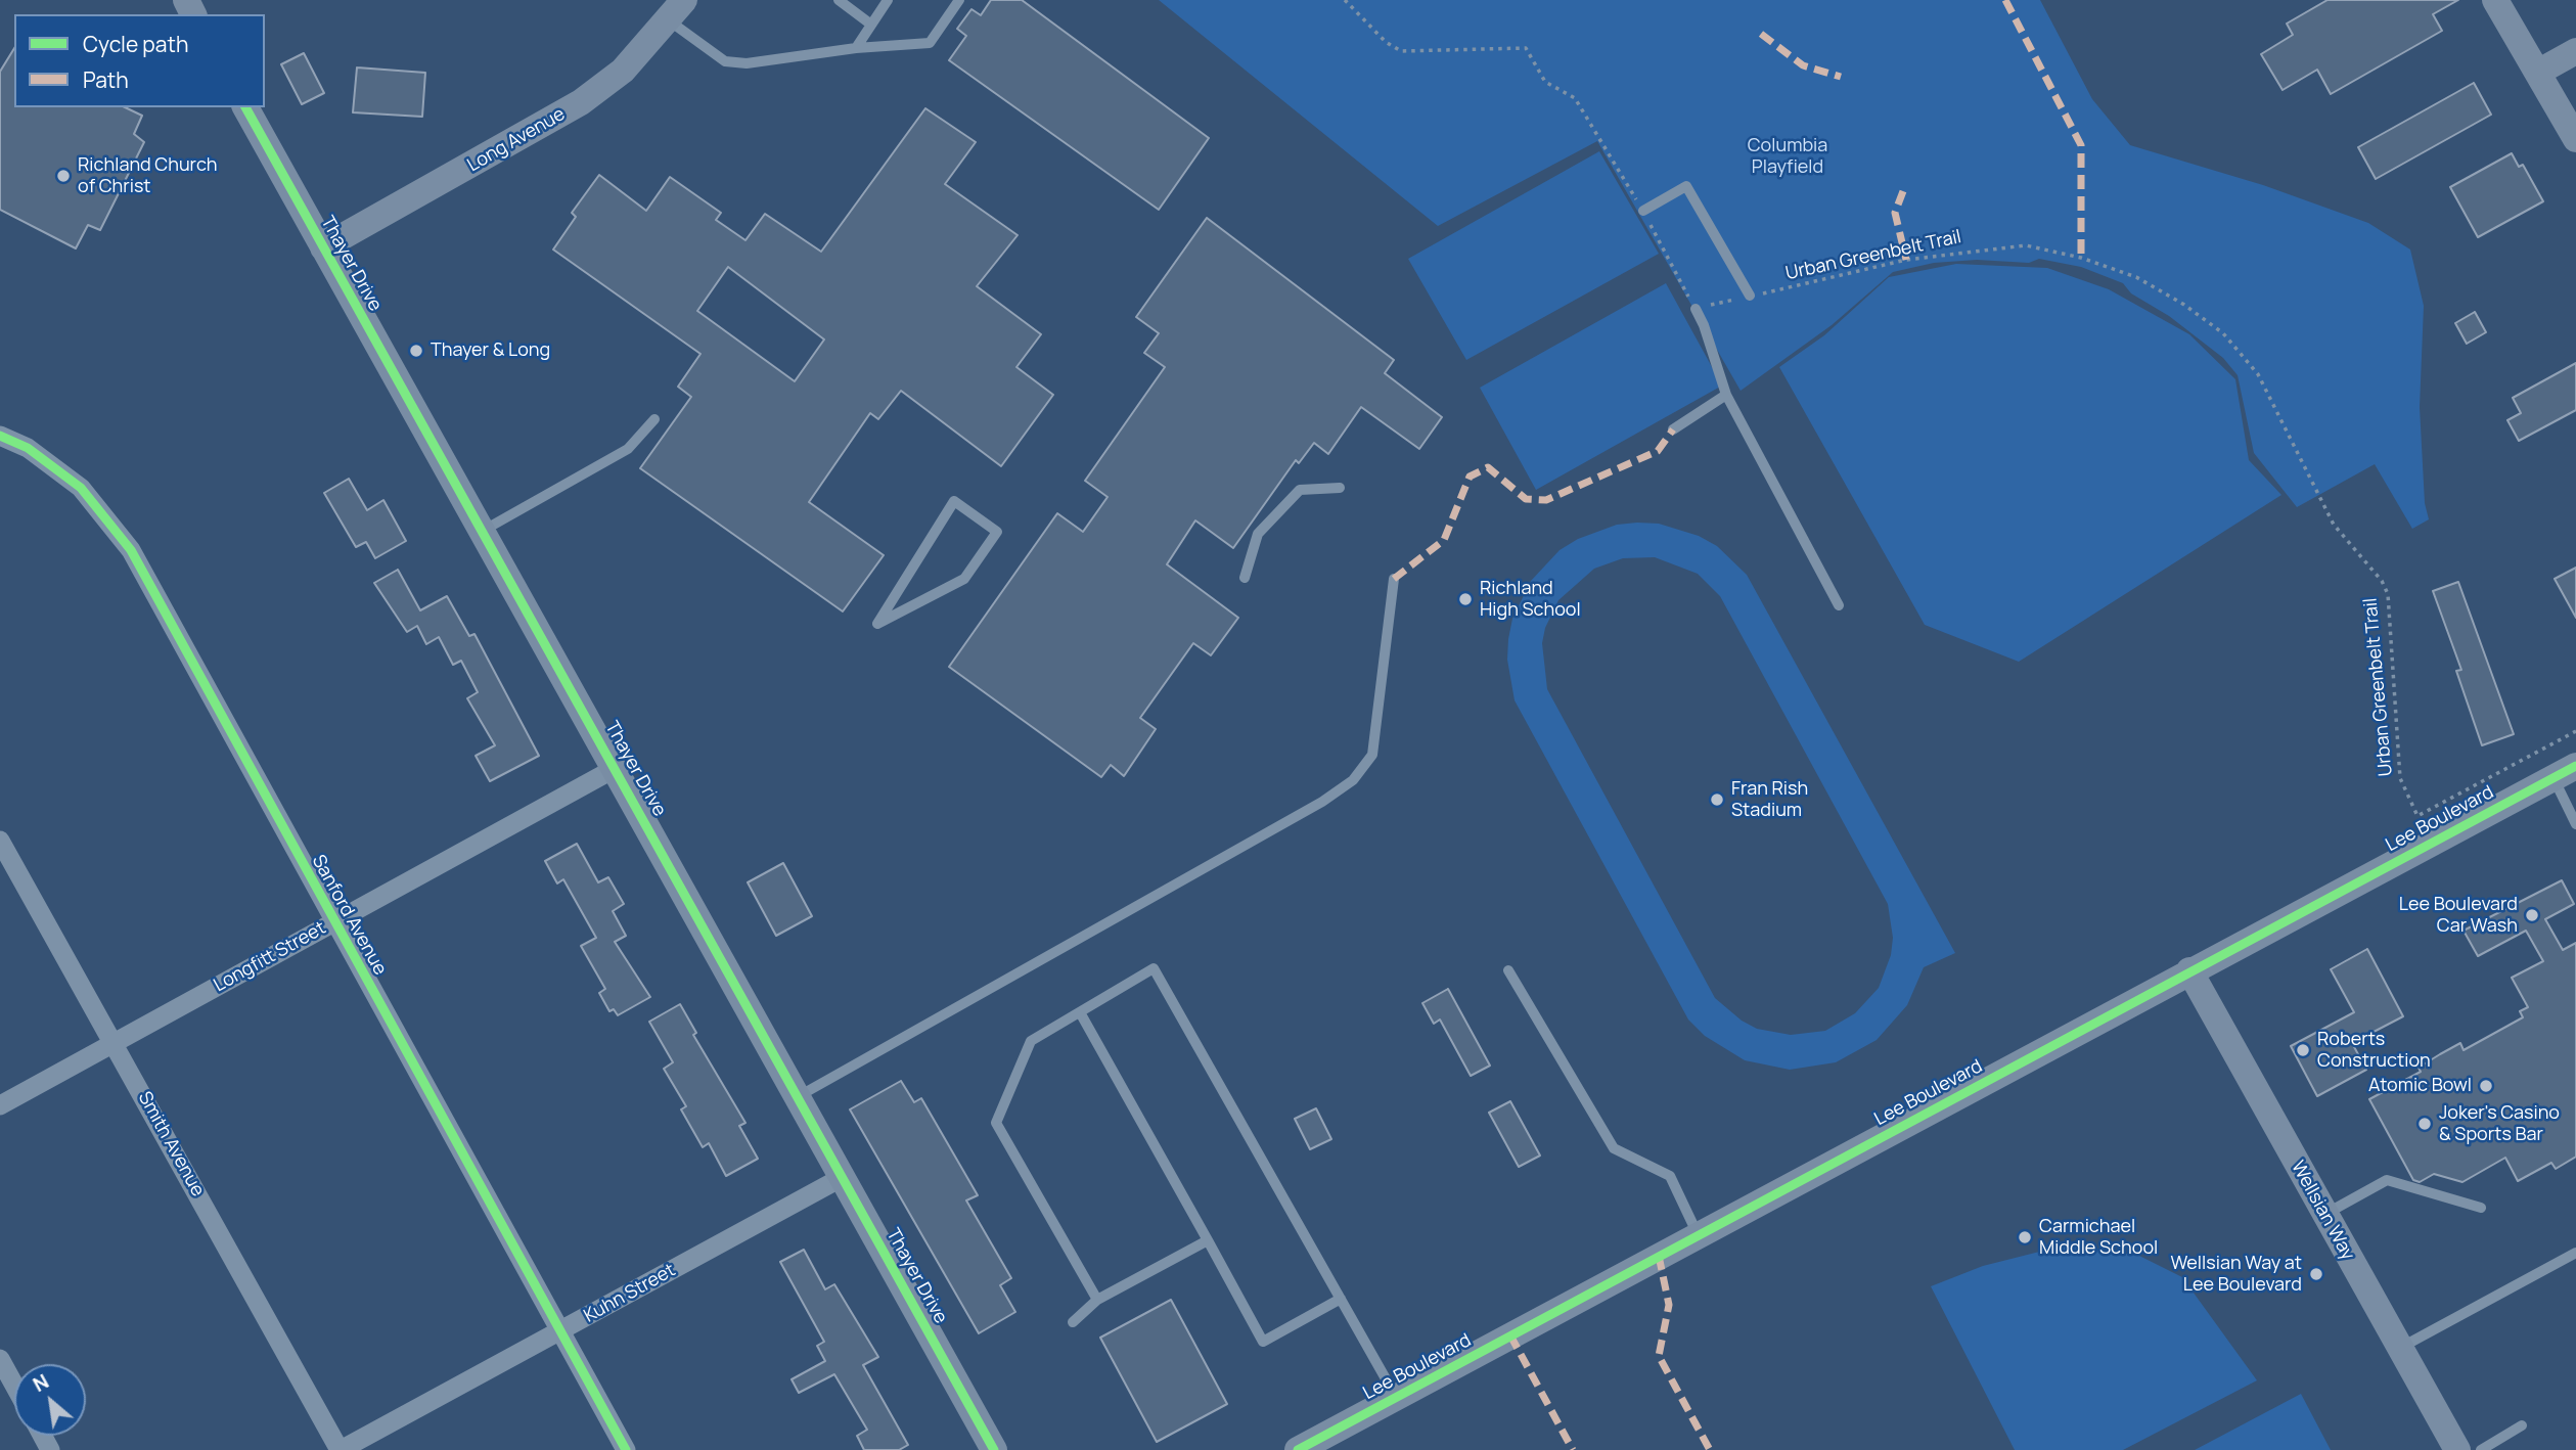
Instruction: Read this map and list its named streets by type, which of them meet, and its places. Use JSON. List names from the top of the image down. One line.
{"streets":{"street":["Long Avenue","Thayer Drive","Lee Boulevard","Sanford Avenue","Longfitt Street","Smith Avenue","Wellsian Way","Kuhn Street"],"path":["Urban Greenbelt Trail"]},"crossings":[["Long Avenue","Thayer Drive"],["Thayer Drive","Longfitt Street"],["Thayer Drive","Kuhn Street"],["Lee Boulevard","Wellsian Way"],["Sanford Avenue","Longfitt Street"],["Sanford Avenue","Kuhn Street"],["Longfitt Street","Smith Avenue"],["Smith Avenue","Kuhn Street"]],"parks":["Columbia Playfield"],"places":["Richland Church of Christ","Thayer & Long","Richland High School","Fran Rish Stadium","Lee Boulevard Car Wash","Roberts Construction","Atomic Bowl","Joker's Casino & Sports Bar","Carmichael Middle School","Wellsian Way at Lee Boulevard"],"legend":["Cycle path","Path"],"north":"top left"}
